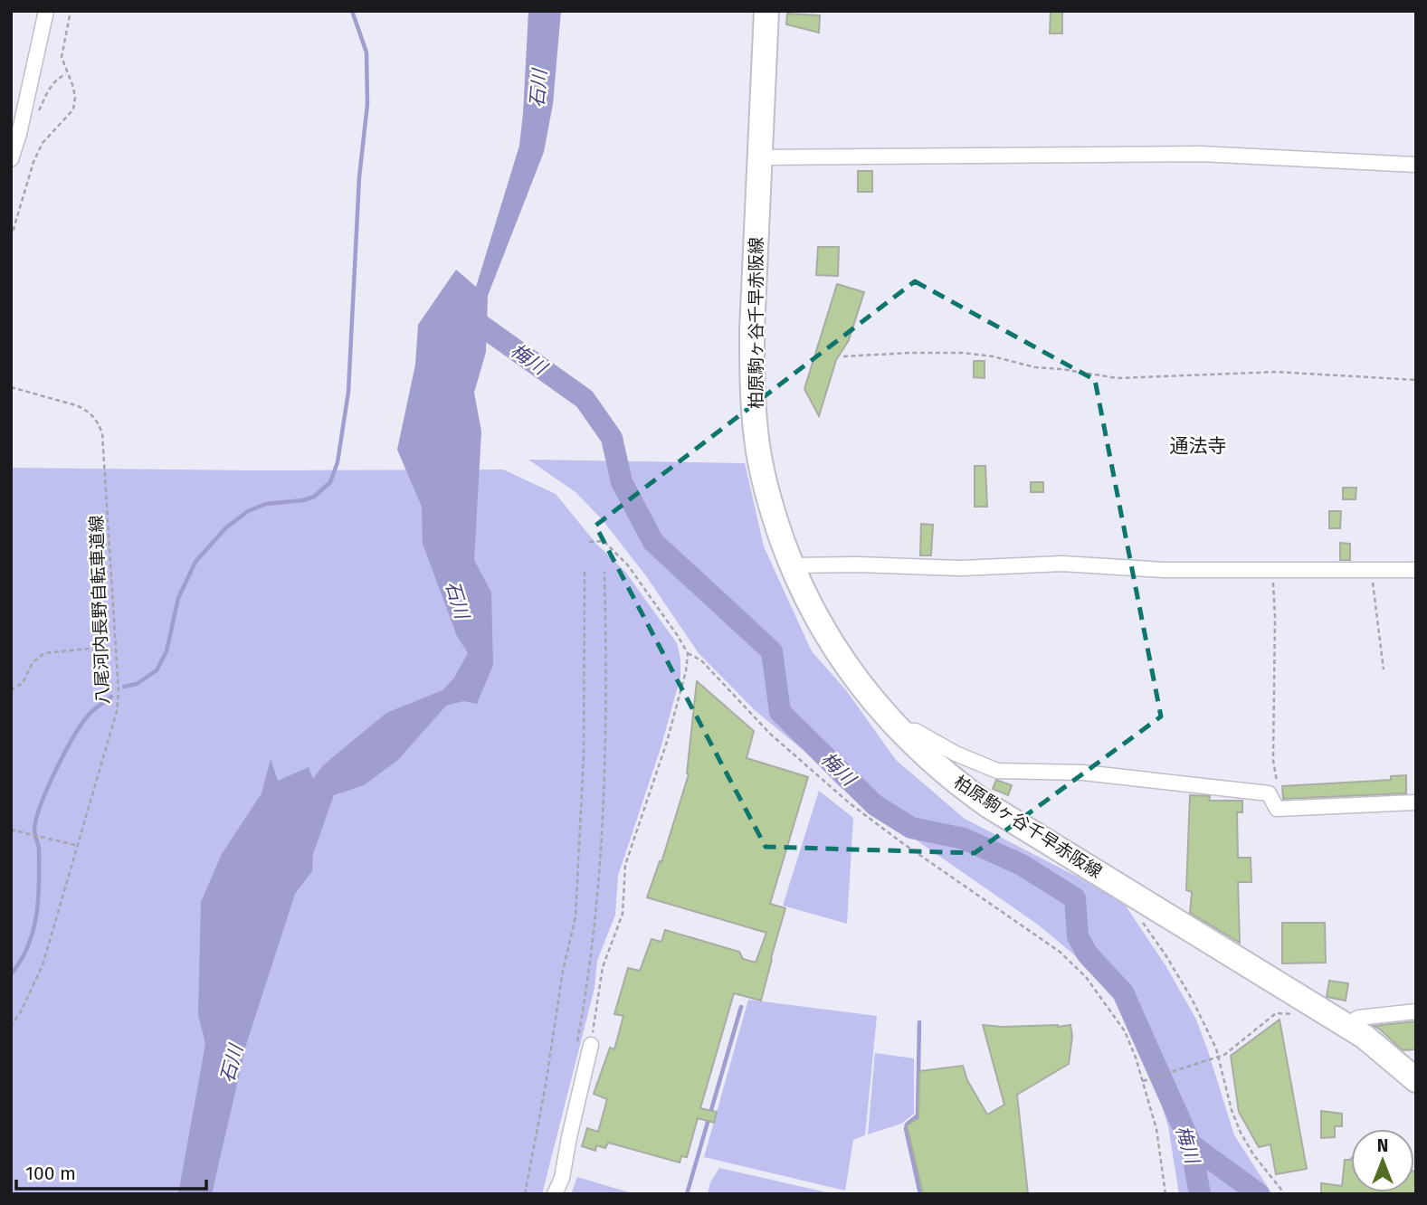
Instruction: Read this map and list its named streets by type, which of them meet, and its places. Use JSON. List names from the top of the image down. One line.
{"streets":{"main road":["柏原駒ヶ谷千早赤阪線"],"path":["八尾河内長野自転車道線"]},"districts":["通法寺"],"water":["石川","梅川"],"scale_bar":"100 m","north":"top"}
